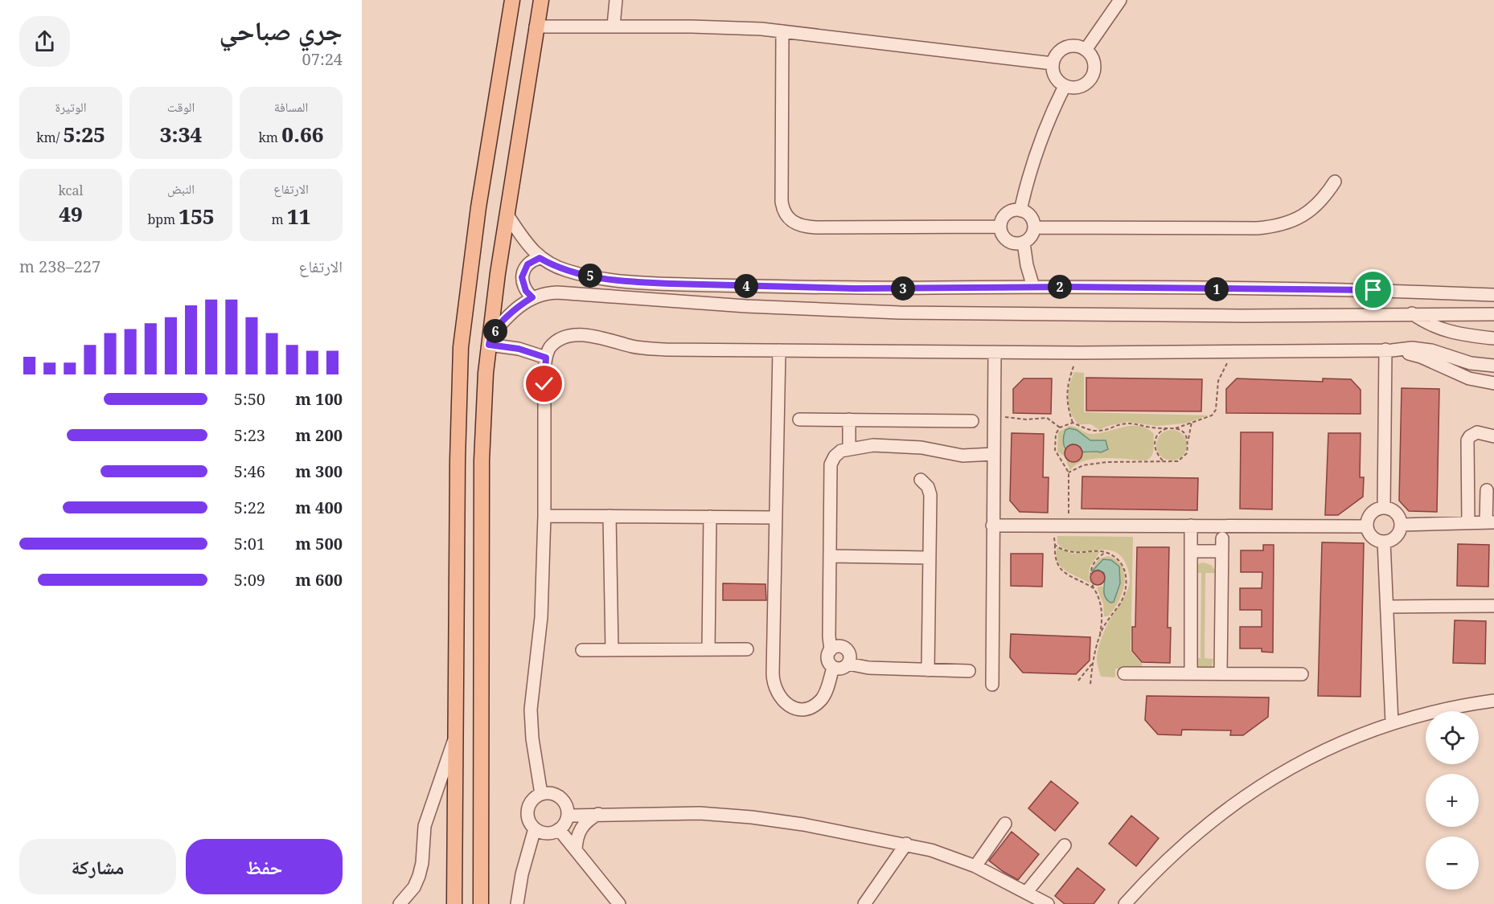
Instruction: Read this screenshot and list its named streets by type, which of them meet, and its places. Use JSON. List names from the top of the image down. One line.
{"page":{"heading":["جري صباحي","07:24"],"stats":[["المسافة","0.66 km"],["الوقت","3:34"],["الوتيرة","5:25 /km"],["الارتفاع","11 m"],["النبض","155 bpm"],["kcal","49"]],"chart":["الارتفاع","227–238 m"],"pins":["5","4","2","3","1","6"],"list":[{"name":"100 m","note":"5:50"},{"name":"200 m","note":"5:23"},{"name":"300 m","note":"5:46"},{"name":"400 m","note":"5:22"},{"name":"500 m","note":"5:01"},{"name":"600 m","note":"5:09"}],"map_buttons":["+","−"],"buttons":["حفظ","مشاركة"]}}
